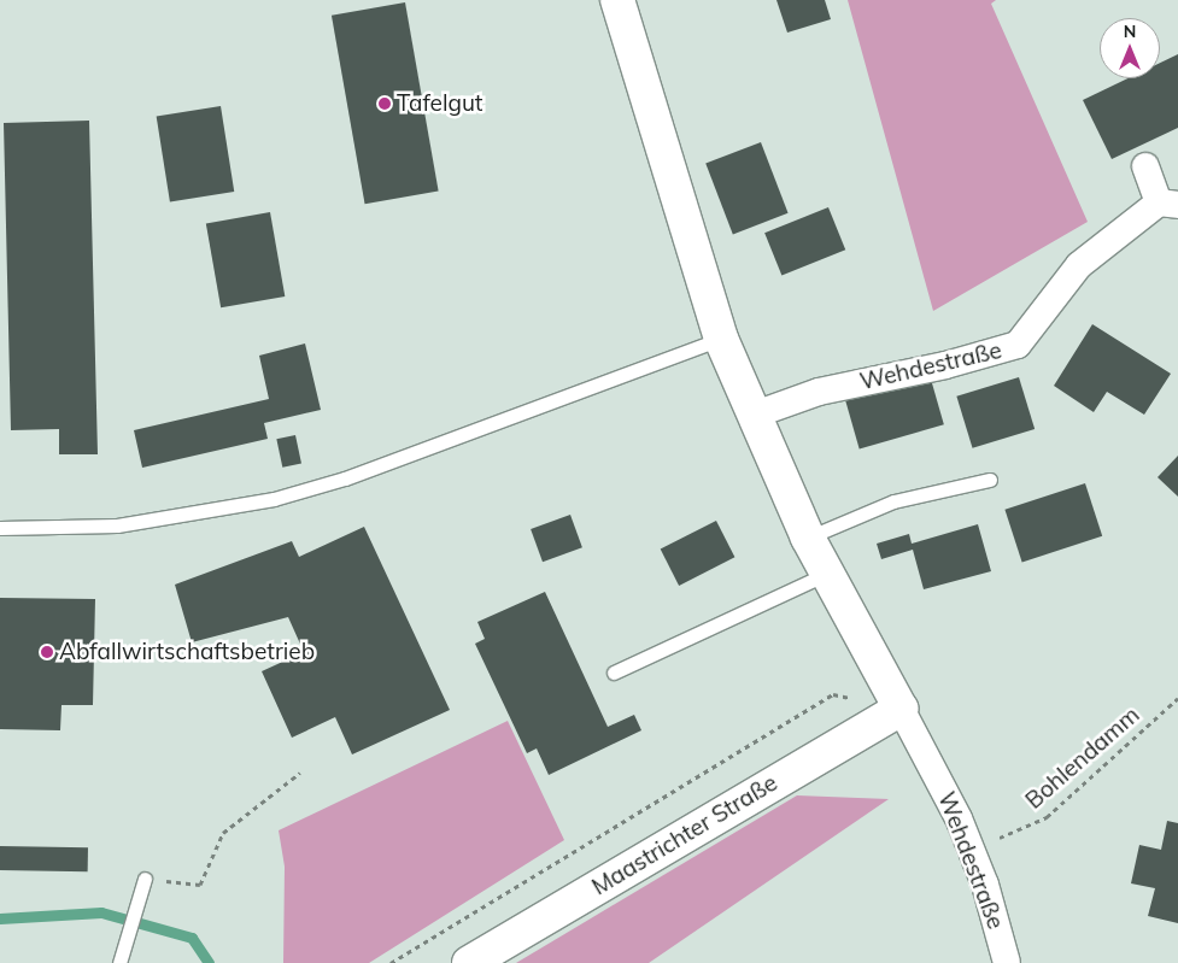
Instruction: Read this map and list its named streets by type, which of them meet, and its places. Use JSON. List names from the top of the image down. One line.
{"streets":{"street":["Wehdestraße","Maastrichter Straße"],"path":["Bohlendamm"]},"crossings":[["Wehdestraße","Bohlendamm"],["Wehdestraße","Maastrichter Straße"]],"places":["Tafelgut","Abfallwirtschaftsbetrieb"],"north":"top"}
